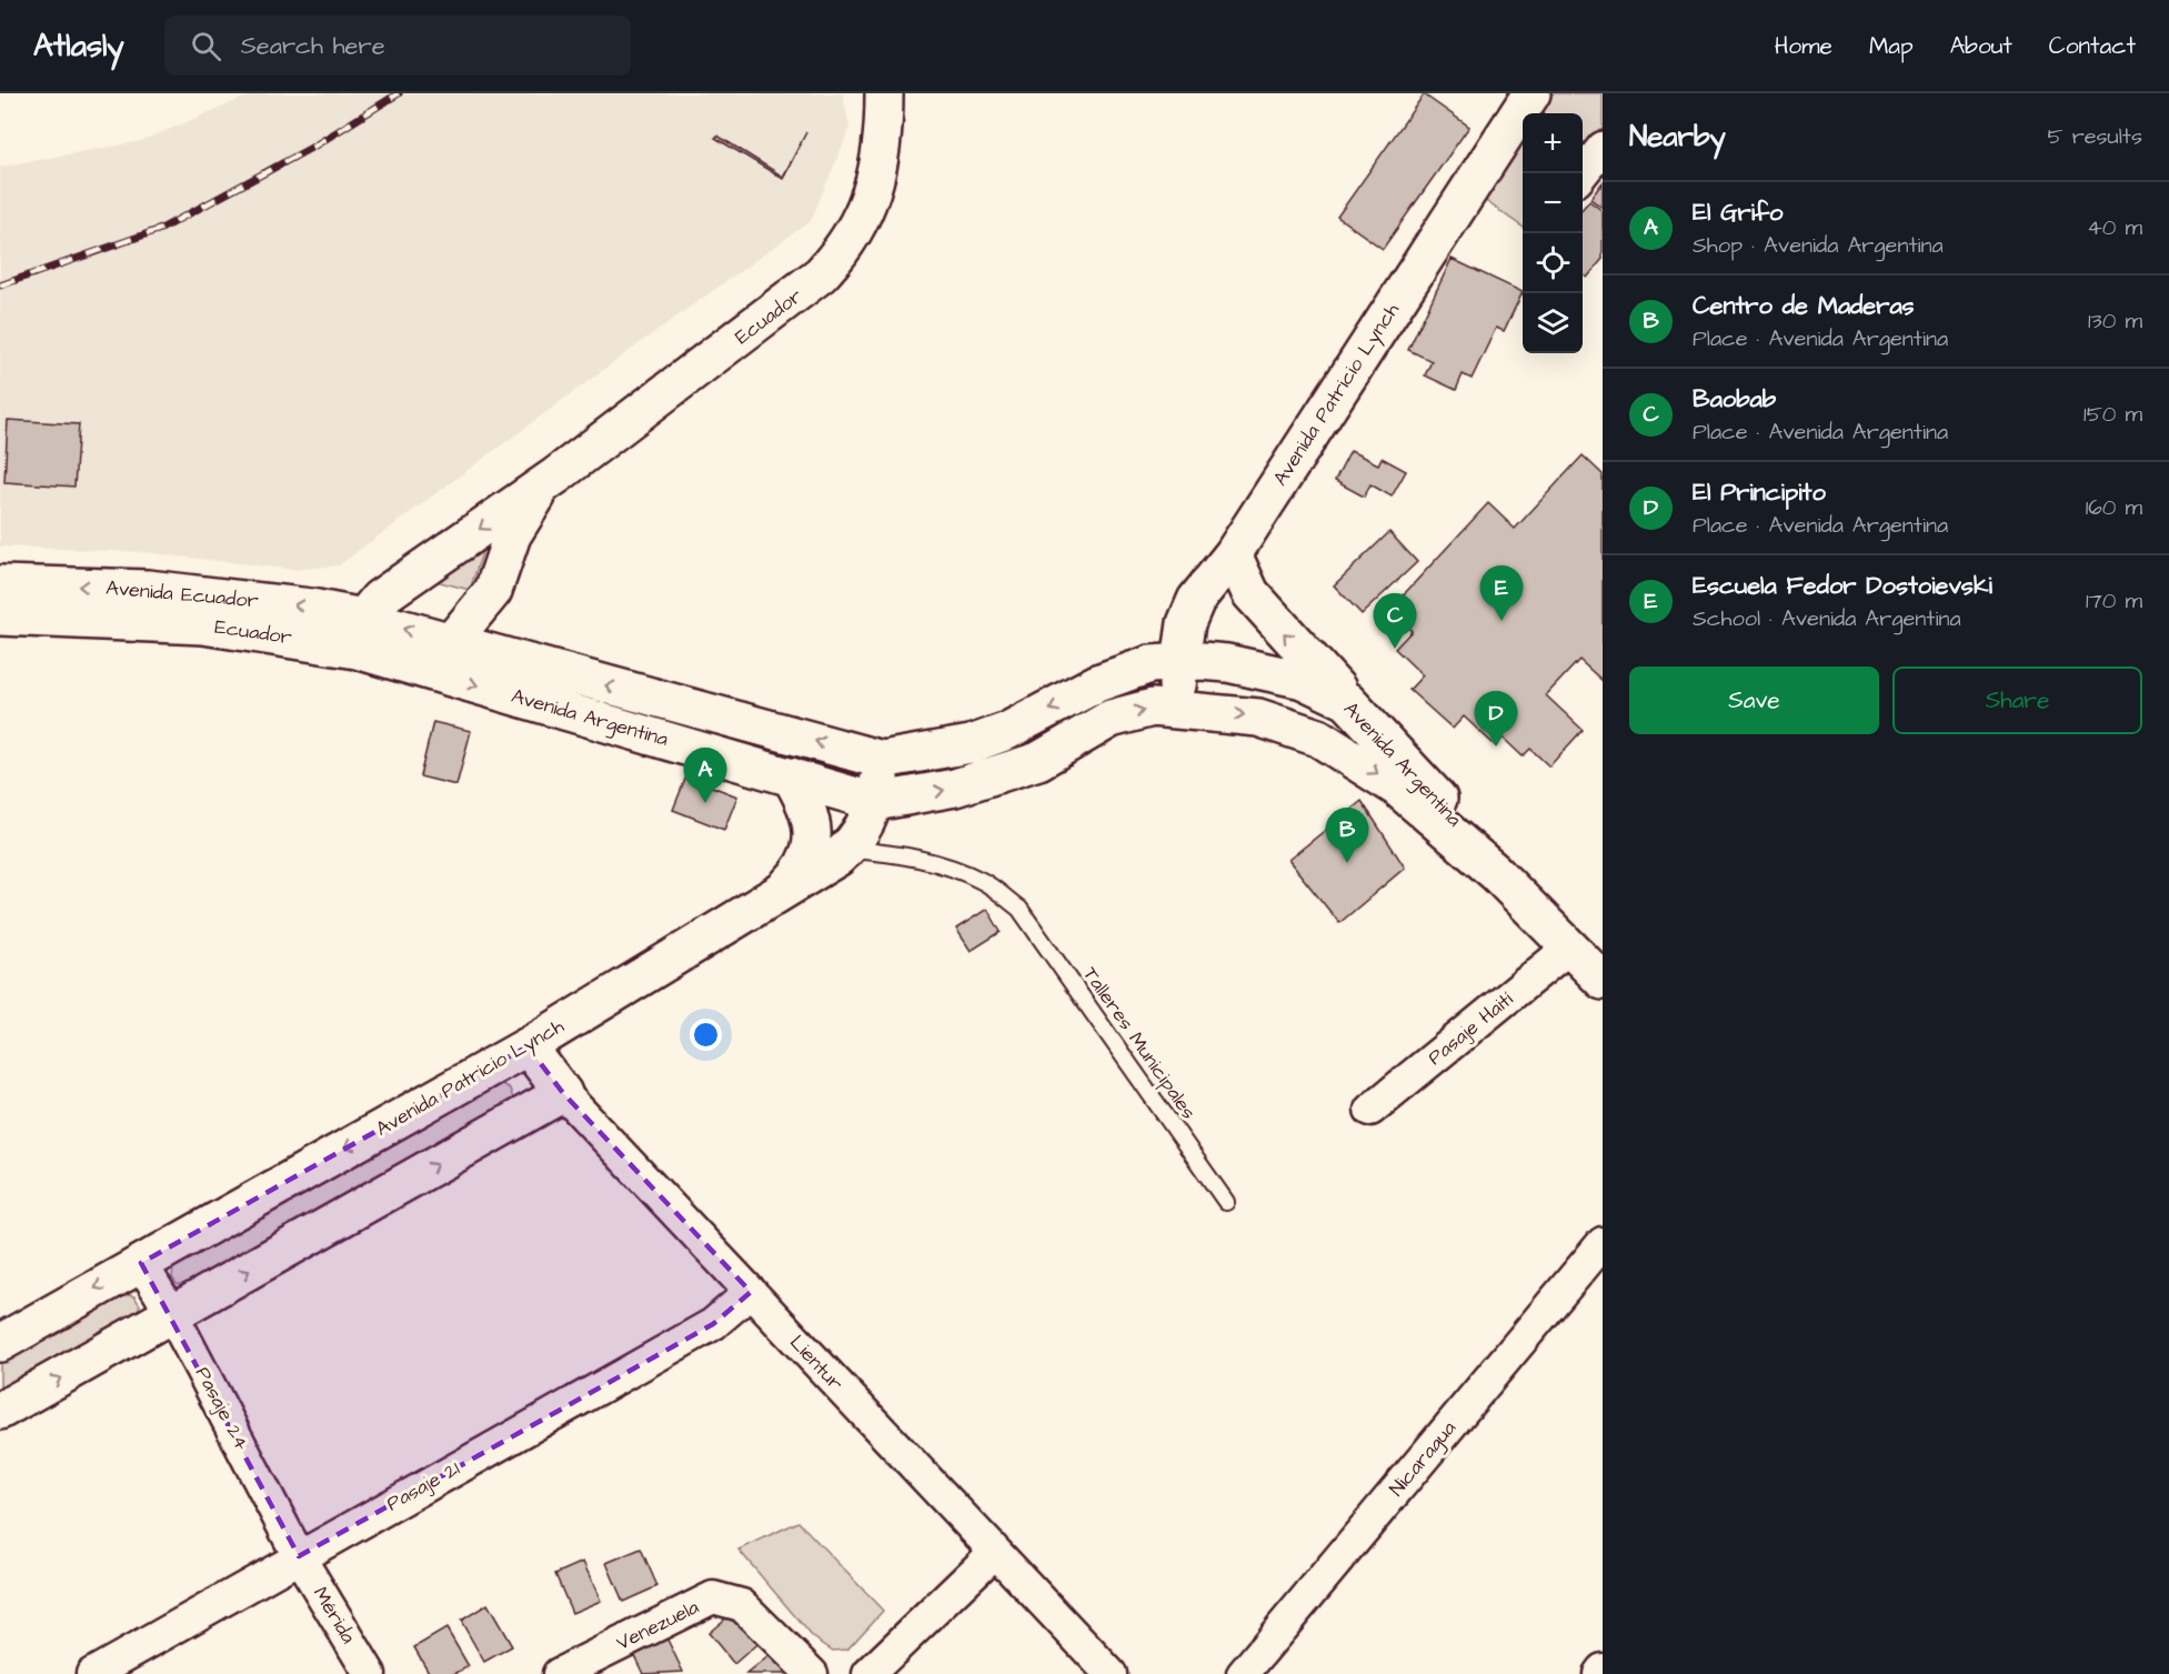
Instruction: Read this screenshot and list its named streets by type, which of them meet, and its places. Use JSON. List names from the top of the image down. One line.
{"streets":{"main road":["Ecuador","Avenida Patricio Lynch","Avenida Ecuador","Avenida Argentina","Lientur"],"street":["Pasaje Haití","Pasaje 24","Nicaragua","Pasaje 21","Mérida","Venezuela"],"lane":["Talleres Municipales"]},"crossings":[["Ecuador","Avenida Ecuador"],["Ecuador","Avenida Argentina"],["Avenida Patricio Lynch","Avenida Argentina"],["Avenida Patricio Lynch","Talleres Municipales"],["Avenida Patricio Lynch","Lientur"],["Avenida Patricio Lynch","Pasaje 24"],["Avenida Argentina","Pasaje Haití"],["Lientur","Pasaje 21"],["Pasaje 24","Pasaje 21"],["Pasaje 24","Mérida"],["Pasaje 21","Mérida"]],"page":{"header":"Atlasly","search":"Search here","nav":["Home","Map","About","Contact"],"heading":["Nearby","5 results"],"map_buttons":["+","−"],"list":[{"mark":"A","name":"El Grifo","note":"Shop · Avenida Argentina","value":"40 m"},{"mark":"B","name":"Centro de Maderas","note":"Place · Avenida Argentina","value":"130 m"},{"mark":"C","name":"Baobab","note":"Place · Avenida Argentina","value":"150 m"},{"mark":"D","name":"El Principito","note":"Place · Avenida Argentina","value":"160 m"},{"mark":"E","name":"Escuela Fedor Dostoievski","note":"School · Avenida Argentina","value":"170 m"}],"pins":["E","C","D","A","B"],"buttons":["Save","Share"]}}
